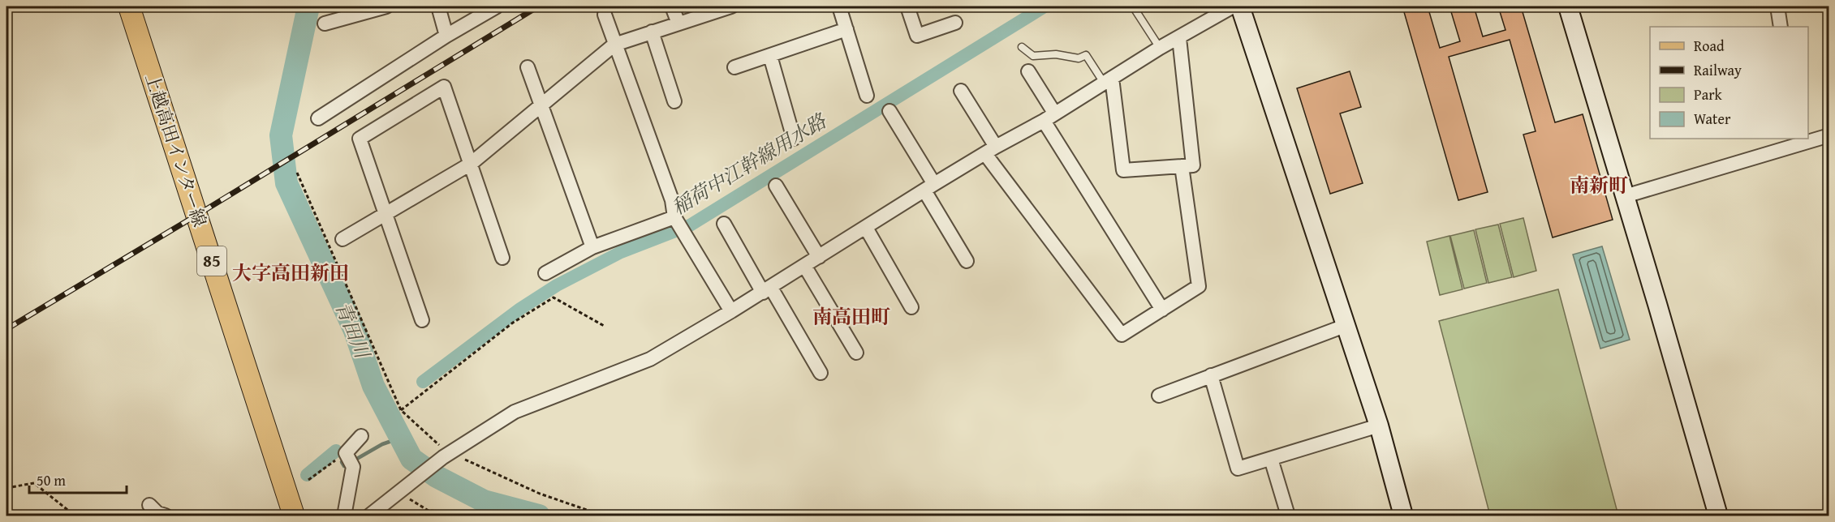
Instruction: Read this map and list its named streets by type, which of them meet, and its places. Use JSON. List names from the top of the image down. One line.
{"streets":{"main road":["上越高田インター線","85"]},"districts":["南新町","大字高田新田","南高田町"],"water":["稲荷中江幹線用水路","青田川"],"legend":["Road","Railway","Park","Water"],"scale_bar":"50 m"}
